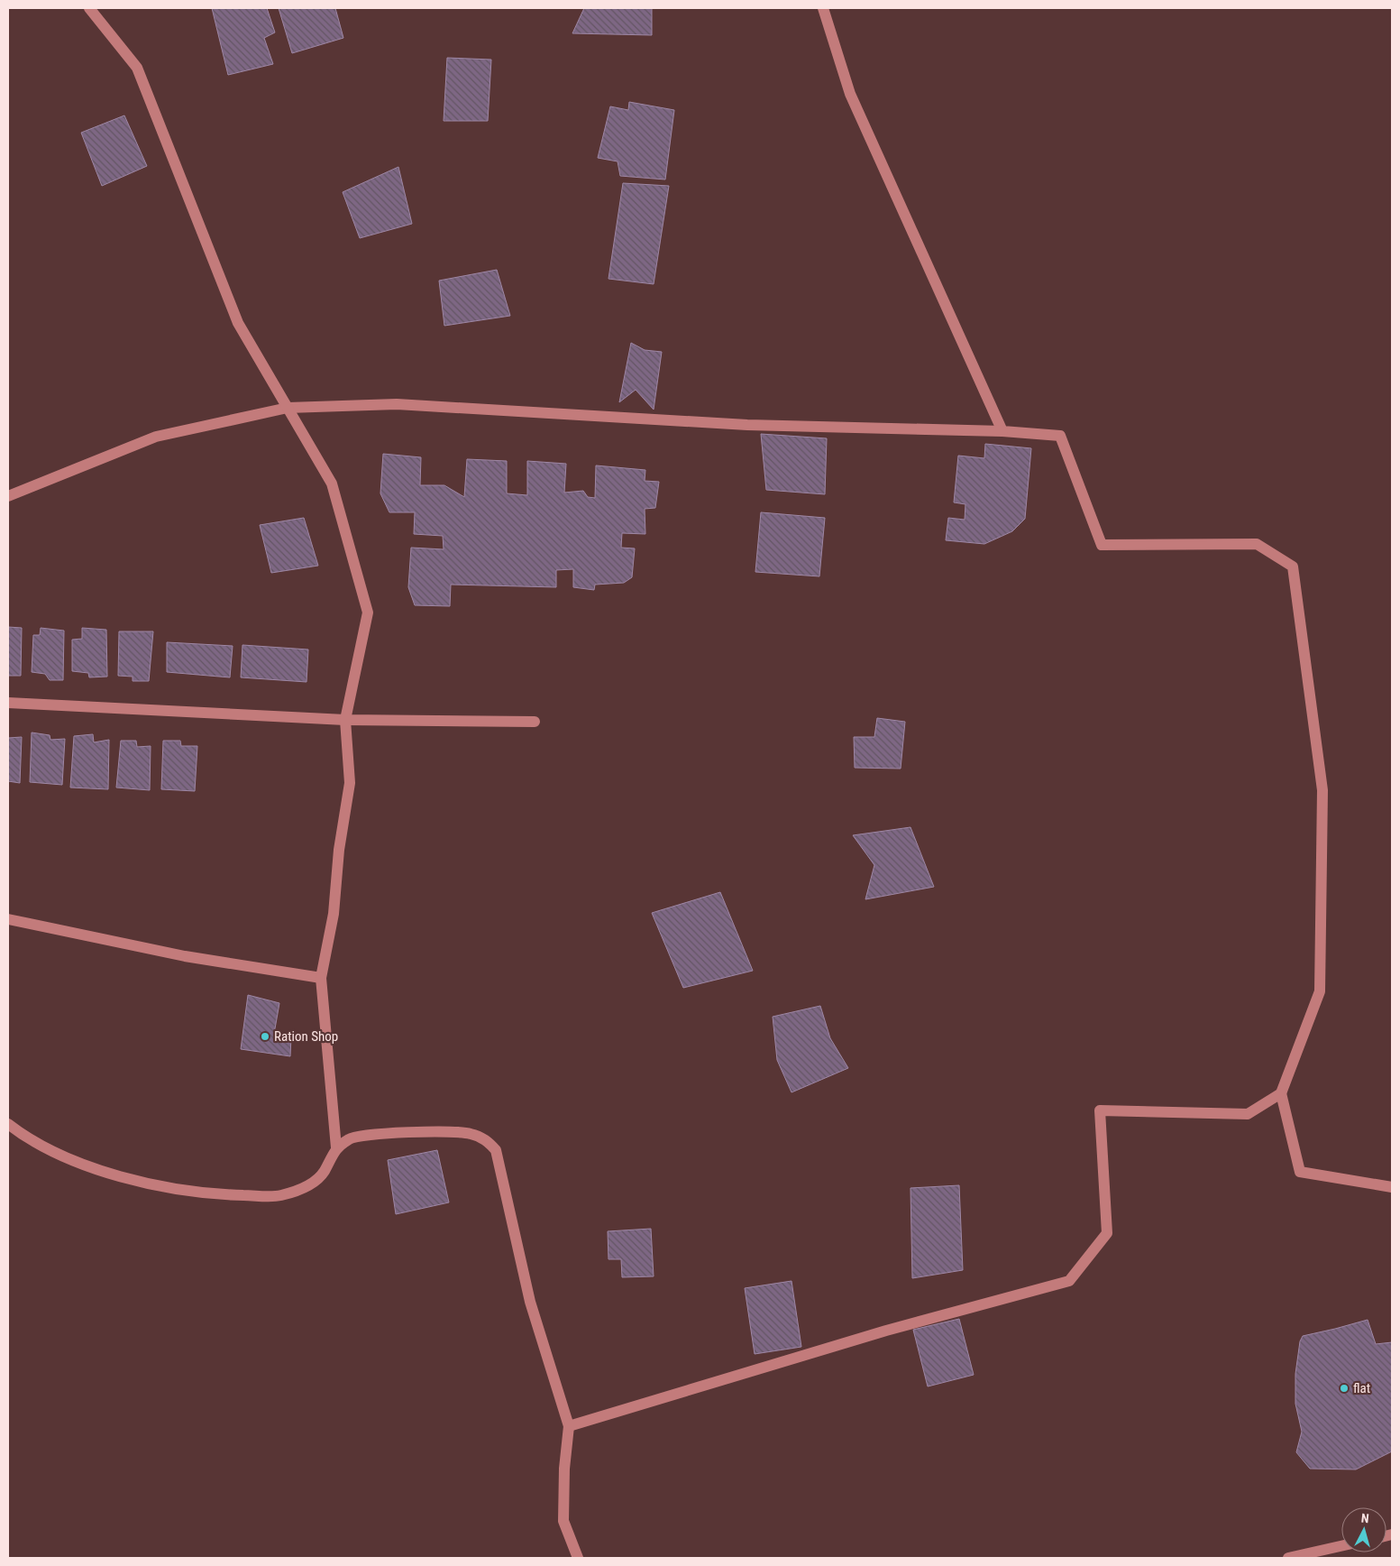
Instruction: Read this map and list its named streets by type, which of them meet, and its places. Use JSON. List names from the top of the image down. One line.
{"places":["Ration Shop","flat"],"north":"top"}
